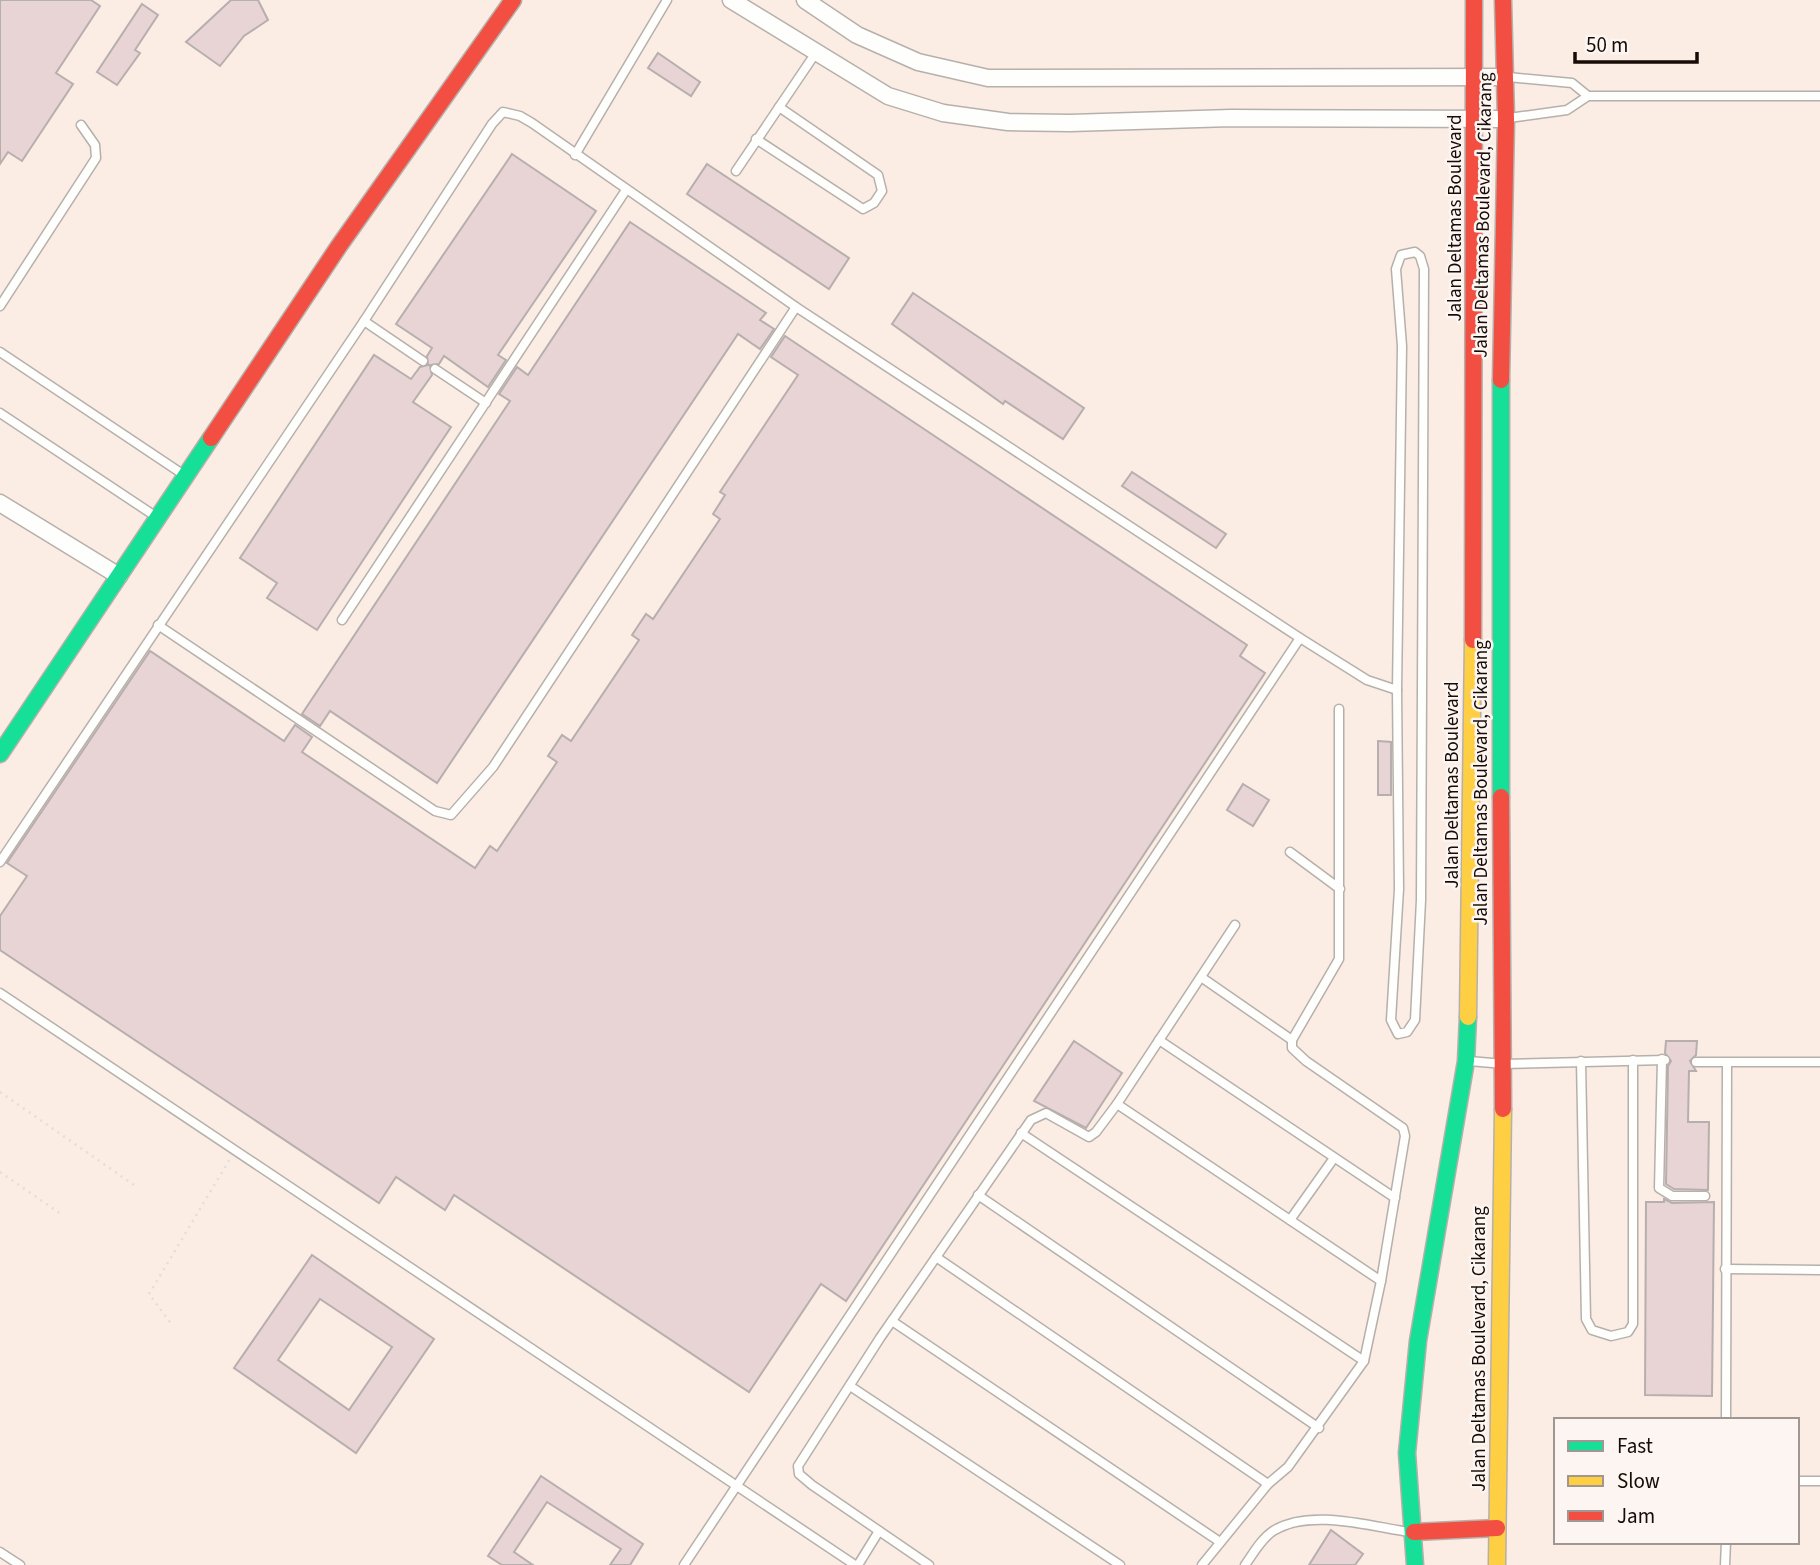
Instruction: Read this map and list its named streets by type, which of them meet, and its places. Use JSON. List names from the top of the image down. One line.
{"streets":{"street":["Jalan Deltamas Boulevard, Cikarang","Jalan Deltamas Boulevard"]},"legend":["Fast","Slow","Jam"],"scale_bar":"50 m"}
